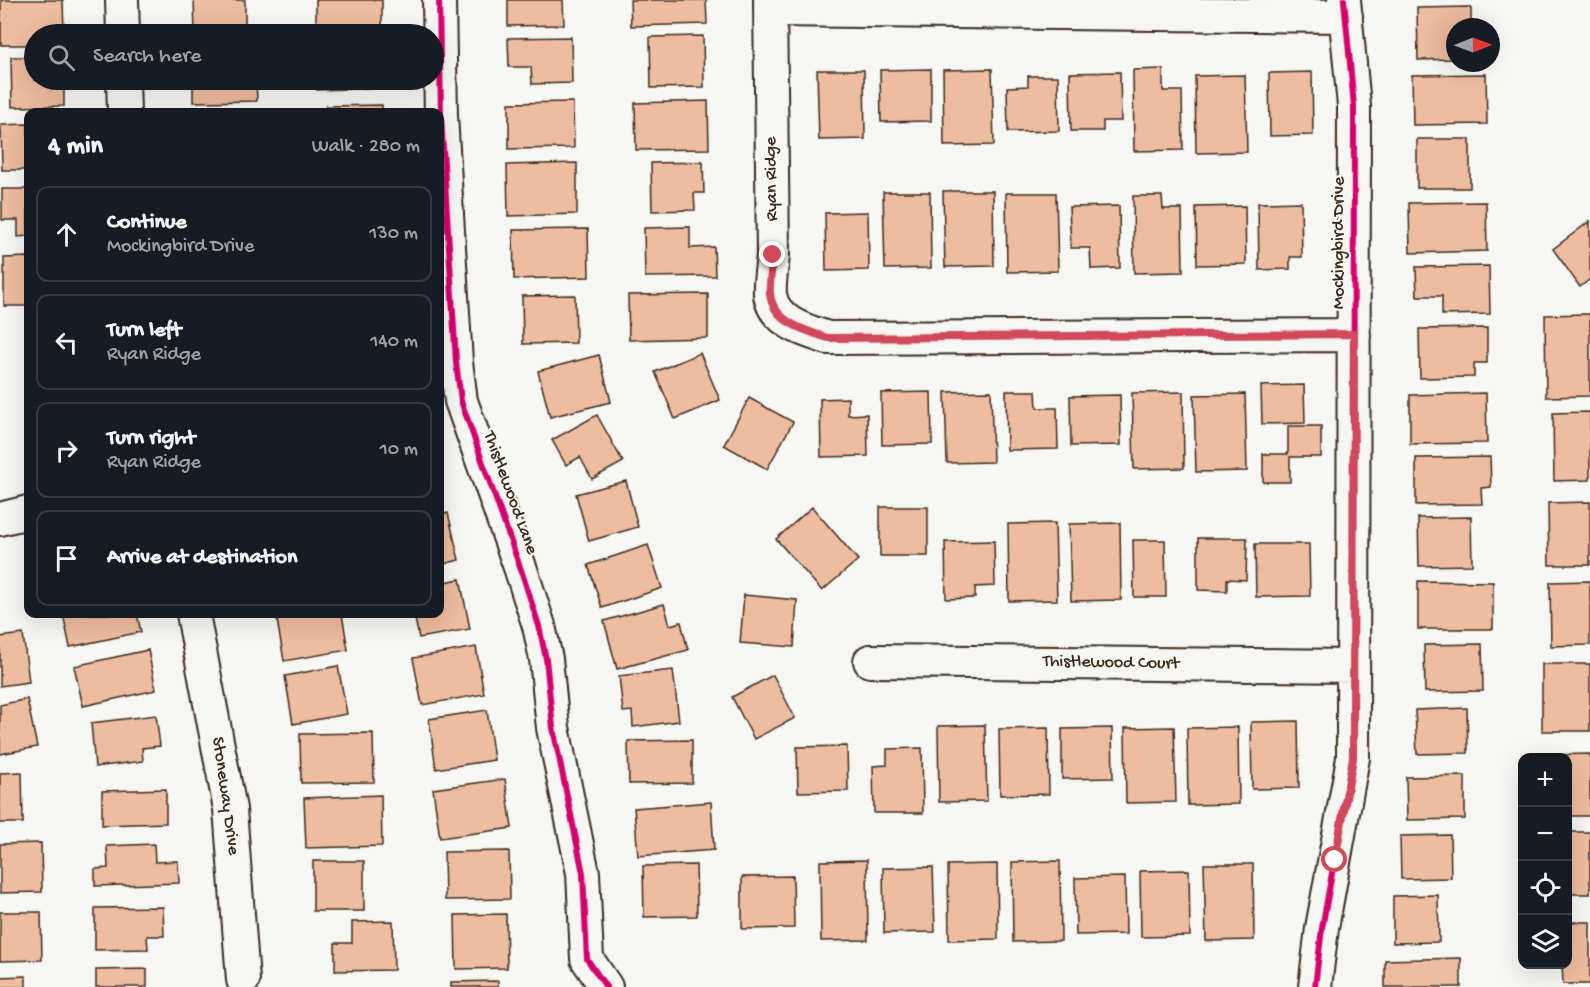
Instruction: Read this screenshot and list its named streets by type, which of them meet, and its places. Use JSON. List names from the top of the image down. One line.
{"streets":{"street":["Ryan Ridge","Mockingbird Drive","Thistlewood Lane","Thistlewood Court","Stoneway Drive"]},"crossings":[["Ryan Ridge","Mockingbird Drive"],["Mockingbird Drive","Thistlewood Court"]],"north":"right","page":{"search":"Search here","heading":["4 min","Walk · 280 m"],"list":[["Continue","Mockingbird Drive","130 m"],["Turn left","Ryan Ridge","140 m"],["Turn right","Ryan Ridge","10 m"],"Arrive at destination"],"map_buttons":["+","−"]}}
